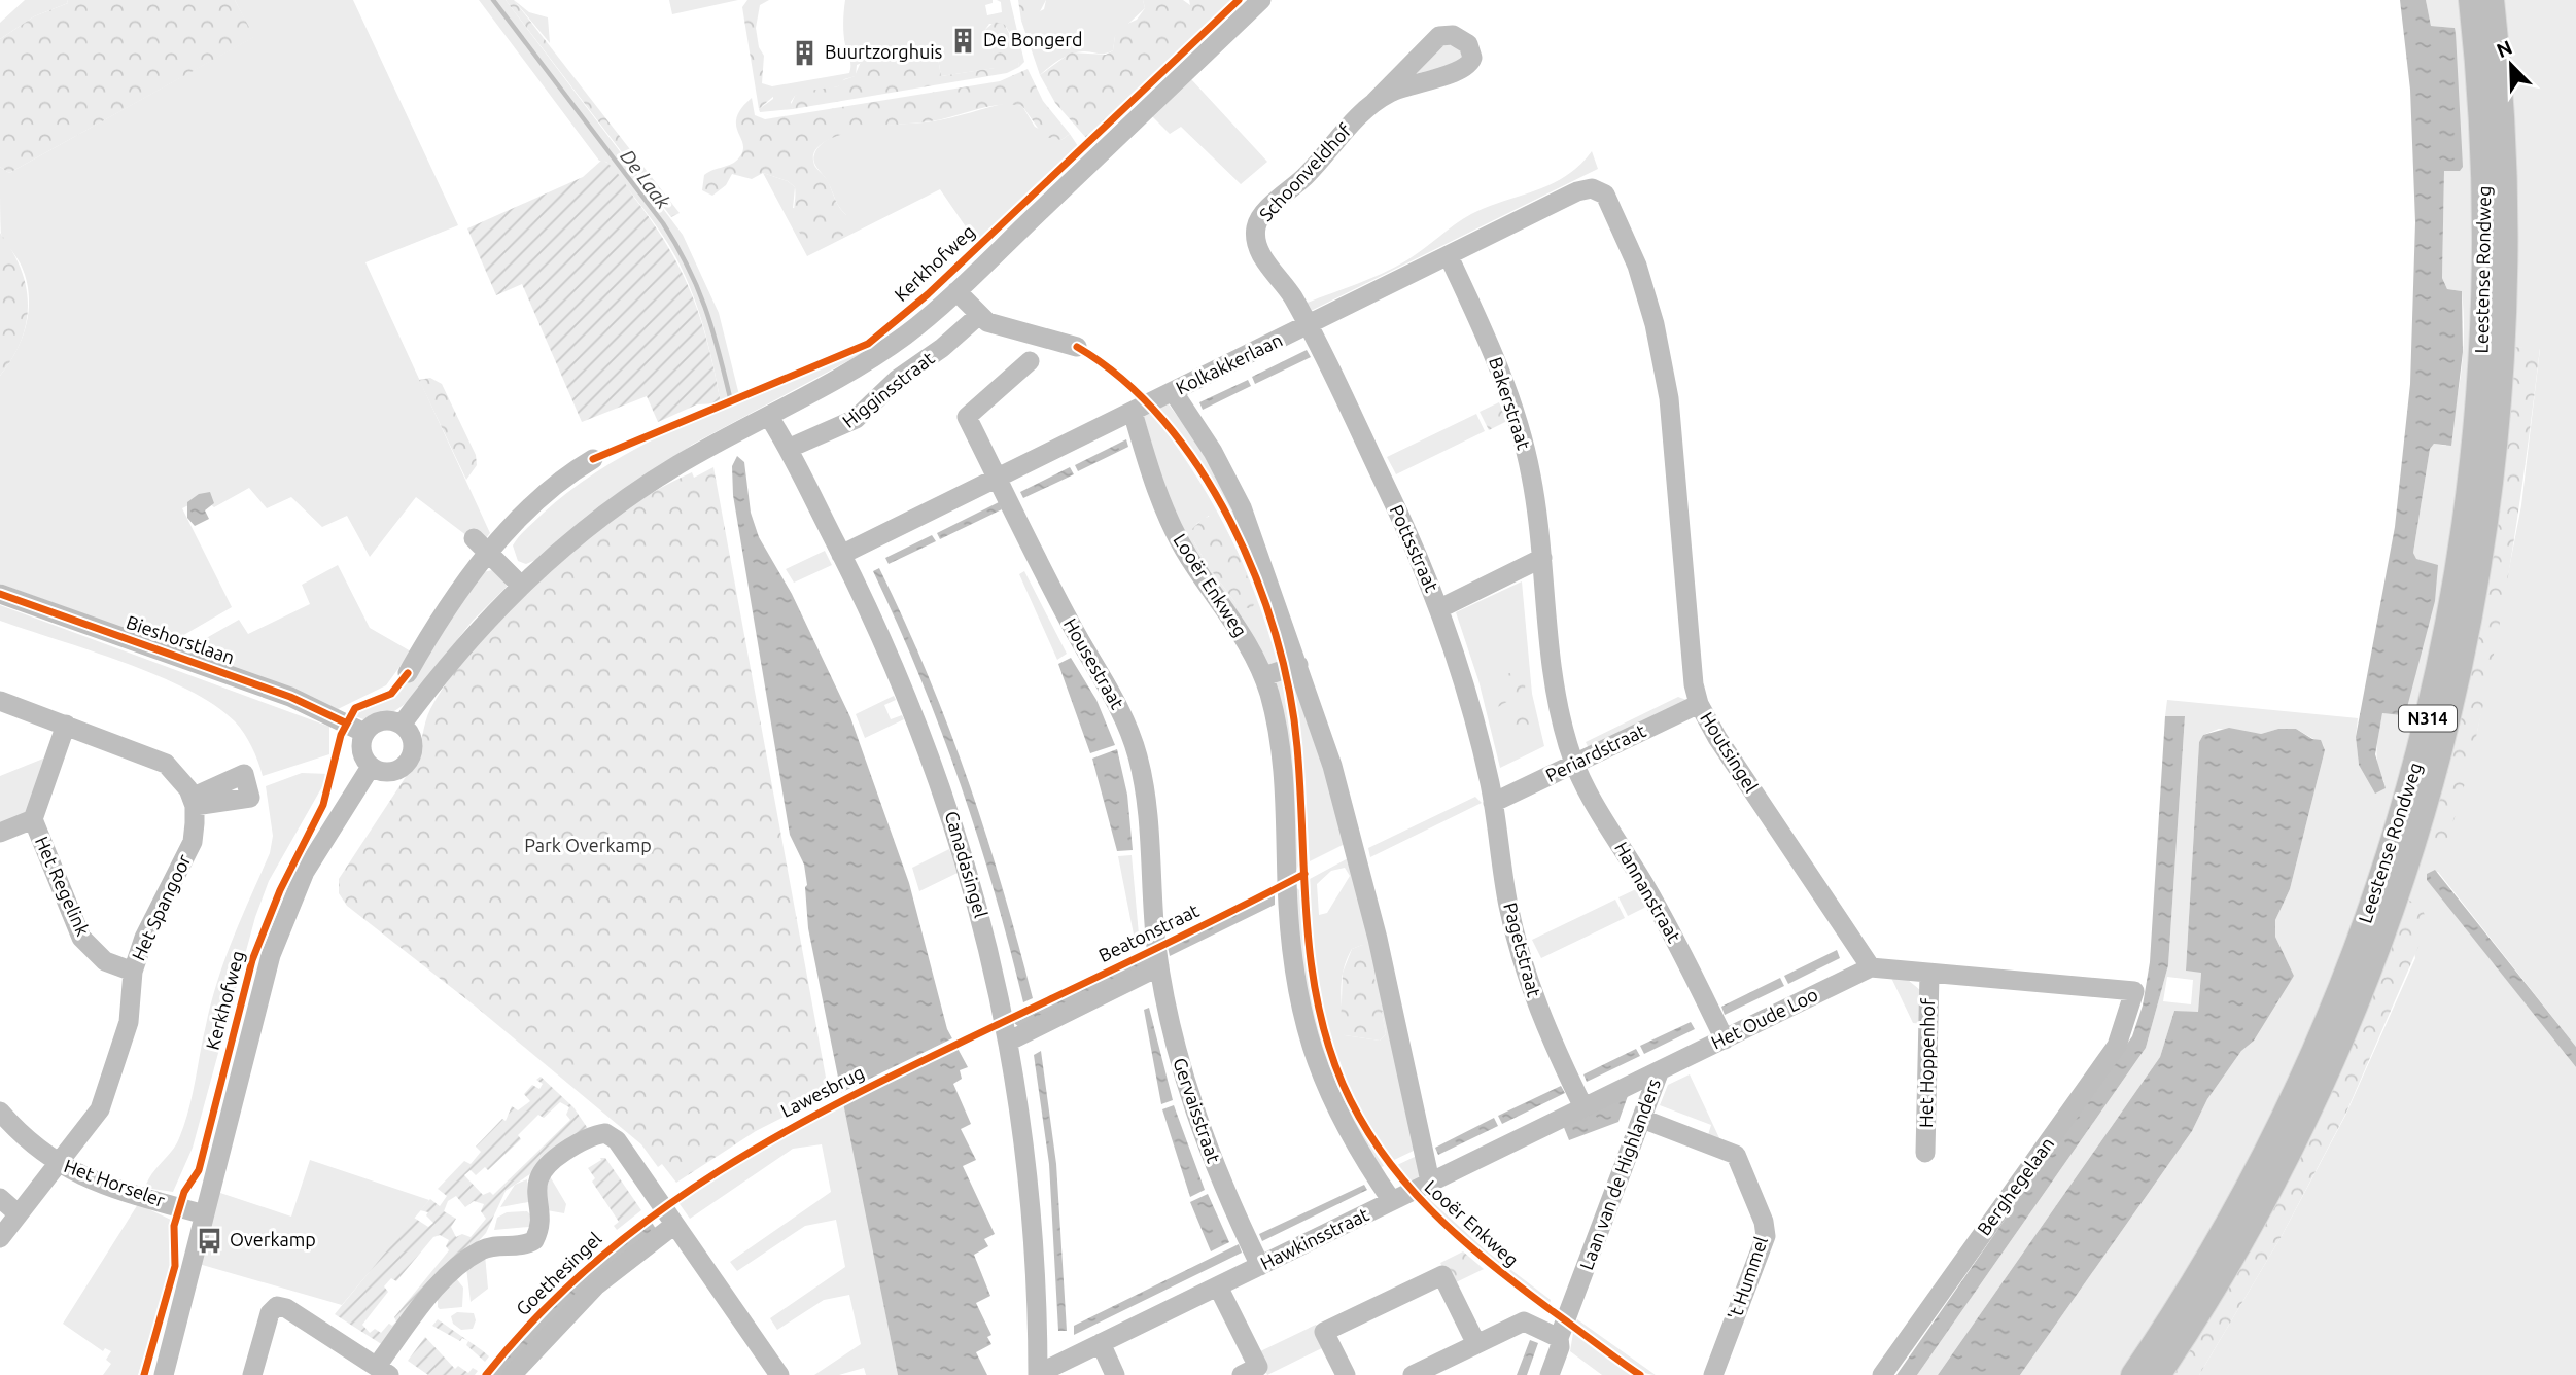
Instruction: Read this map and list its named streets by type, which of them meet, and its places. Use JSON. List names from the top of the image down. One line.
{"streets":{"main road":["Leestense Rondweg","N314"],"street":["Schoonveldhof","Kerkhofweg","Kolkakkerlaan","Higginsstraat","Bakerstraat","Pottsstraat","Looër Enkweg","Bieshorstlaan","Housestraat","Houtsingel","Periardstraat","Canadasingel","Het Regelink","Hannanstraat","Het Spangoor","Beatonstraat","Pagetstraat","Het Oude Loo","Het Hoppenhof","Gervaisstraat","Laan van de Highlanders","Het Horseler","Berghegelaan","Hawkinsstraat","Goethesingel","'t Hummel"],"cycle path":["Lawesbrug"]},"crossings":[["Schoonveldhof","Kolkakkerlaan"],["Schoonveldhof","Pottsstraat"],["Kerkhofweg","Bieshorstlaan"],["Kerkhofweg","Canadasingel"],["Kerkhofweg","Het Horseler"],["Kolkakkerlaan","Bakerstraat"],["Kolkakkerlaan","Pottsstraat"],["Kolkakkerlaan","Looër Enkweg"],["Kolkakkerlaan","Housestraat"],["Kolkakkerlaan","Houtsingel"],["Kolkakkerlaan","Canadasingel"],["Higginsstraat","Canadasingel"],["Bakerstraat","Periardstraat"],["Bakerstraat","Hannanstraat"],["Pottsstraat","Periardstraat"],["Pottsstraat","Pagetstraat"],["Looër Enkweg","Laan van de Highlanders"],["Looër Enkweg","Hawkinsstraat"],["Housestraat","Beatonstraat"],["Housestraat","Gervaisstraat"],["Houtsingel","Periardstraat"],["Houtsingel","Het Oude Loo"],["Periardstraat","Hannanstraat"],["Periardstraat","Pagetstraat"],["Canadasingel","Beatonstraat"],["Canadasingel","Hawkinsstraat"],["Het Regelink","Het Spangoor"],["Hannanstraat","Het Oude Loo"],["Het Spangoor","Het Horseler"],["Beatonstraat","Gervaisstraat"],["Pagetstraat","Laan van de Highlanders"],["Het Oude Loo","Laan van de Highlanders"],["Het Hoppenhof","Berghegelaan"],["Gervaisstraat","Hawkinsstraat"],["Laan van de Highlanders","Hawkinsstraat"],["Laan van de Highlanders","'t Hummel"]],"water":["De Laak"],"parks":["Park Overkamp"],"places":{"building":["De Bongerd","Buurtzorghuis"],"bus stop":["Overkamp"]},"north":"top left"}
